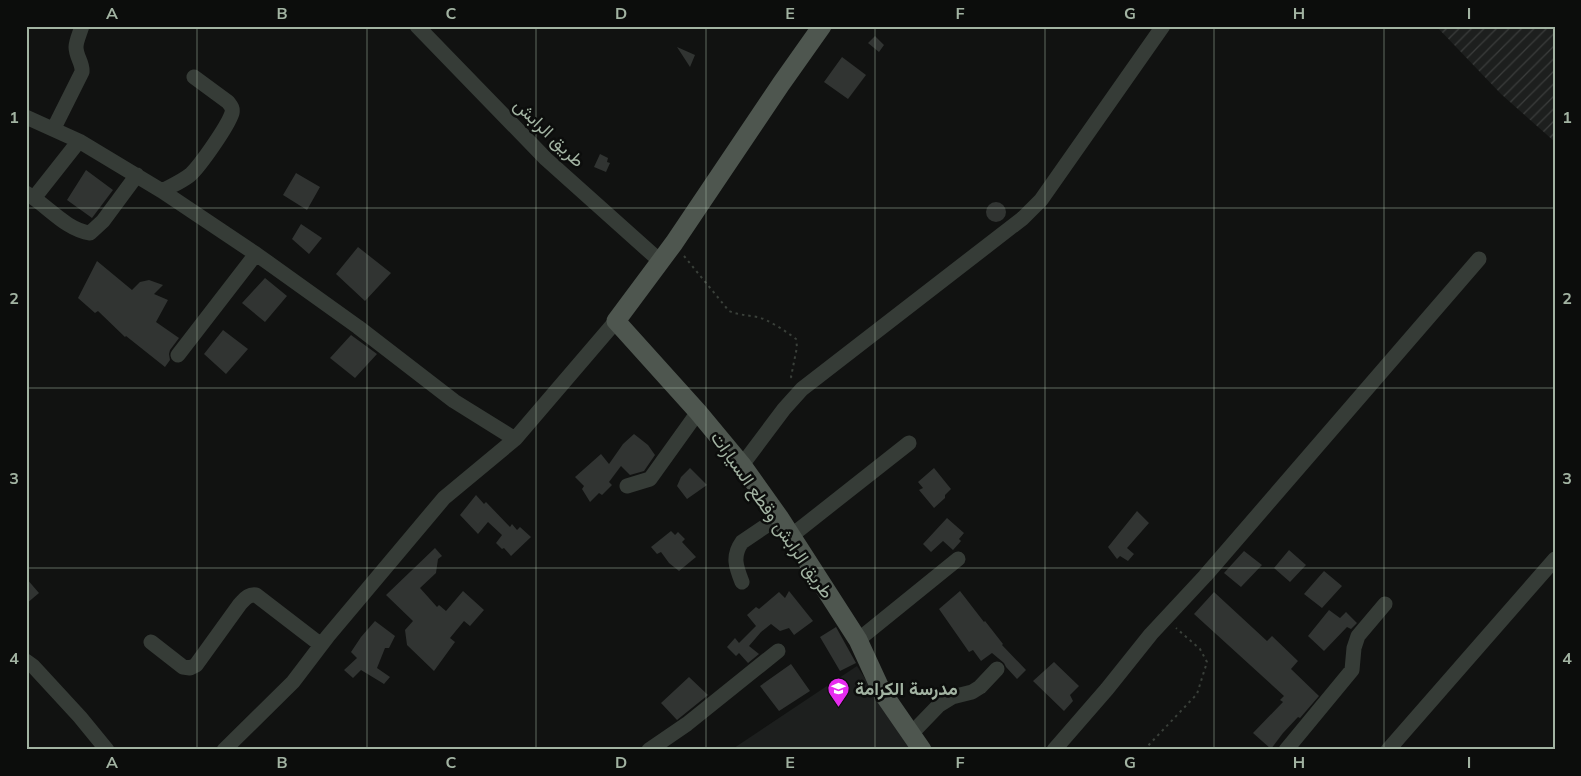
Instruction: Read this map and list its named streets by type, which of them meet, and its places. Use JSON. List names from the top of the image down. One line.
{"streets":{"main road":["طريق الرابش وقطع السيارات"],"street":["طريق الرابش"]},"places":{"school or university":["مدرسة الكرامة"]},"grid":{"columns":["A","B","C","D","E","F","G","H","I"],"rows":["1","2","3","4"]}}
